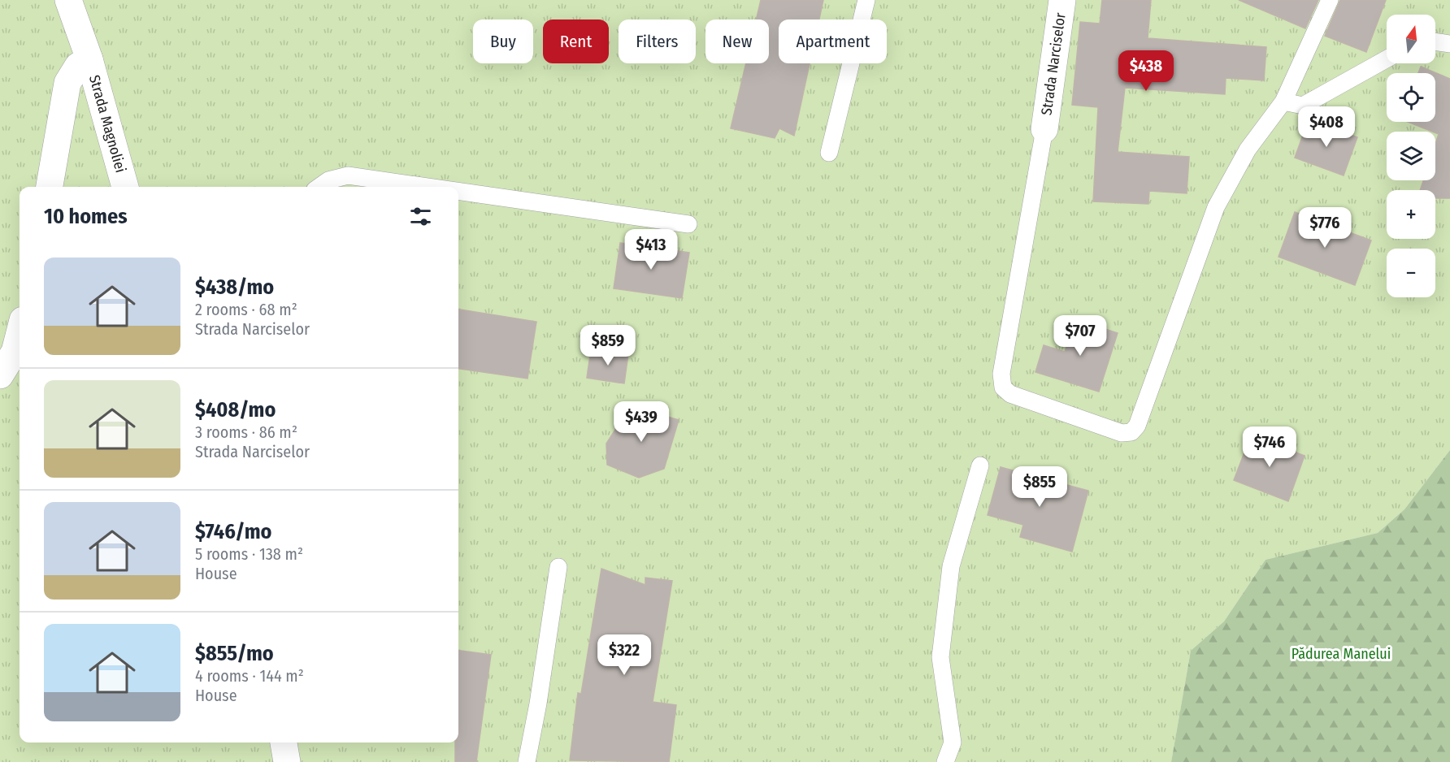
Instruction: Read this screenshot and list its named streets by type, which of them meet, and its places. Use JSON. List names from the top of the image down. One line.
{"streets":{"street":["Strada Narciselor","Strada Magnoliei"]},"parks":["Pădurea Manelui"],"north":"top","page":{"map_buttons":["+","−"],"chip":["Buy","Rent","Filters","New","Apartment"],"price":["$438","$408","$776","$413","$707","$859","$439","$746","$855","$322"],"heading":"10 homes","list":[{"name":"$438/mo","note":"2 rooms · 68 m² · Strada Narciselor"},{"name":"$408/mo","note":"3 rooms · 86 m² · Strada Narciselor"},{"name":"$746/mo","note":"5 rooms · 138 m² · House"},{"name":"$855/mo","note":"4 rooms · 144 m² · House"}]}}
